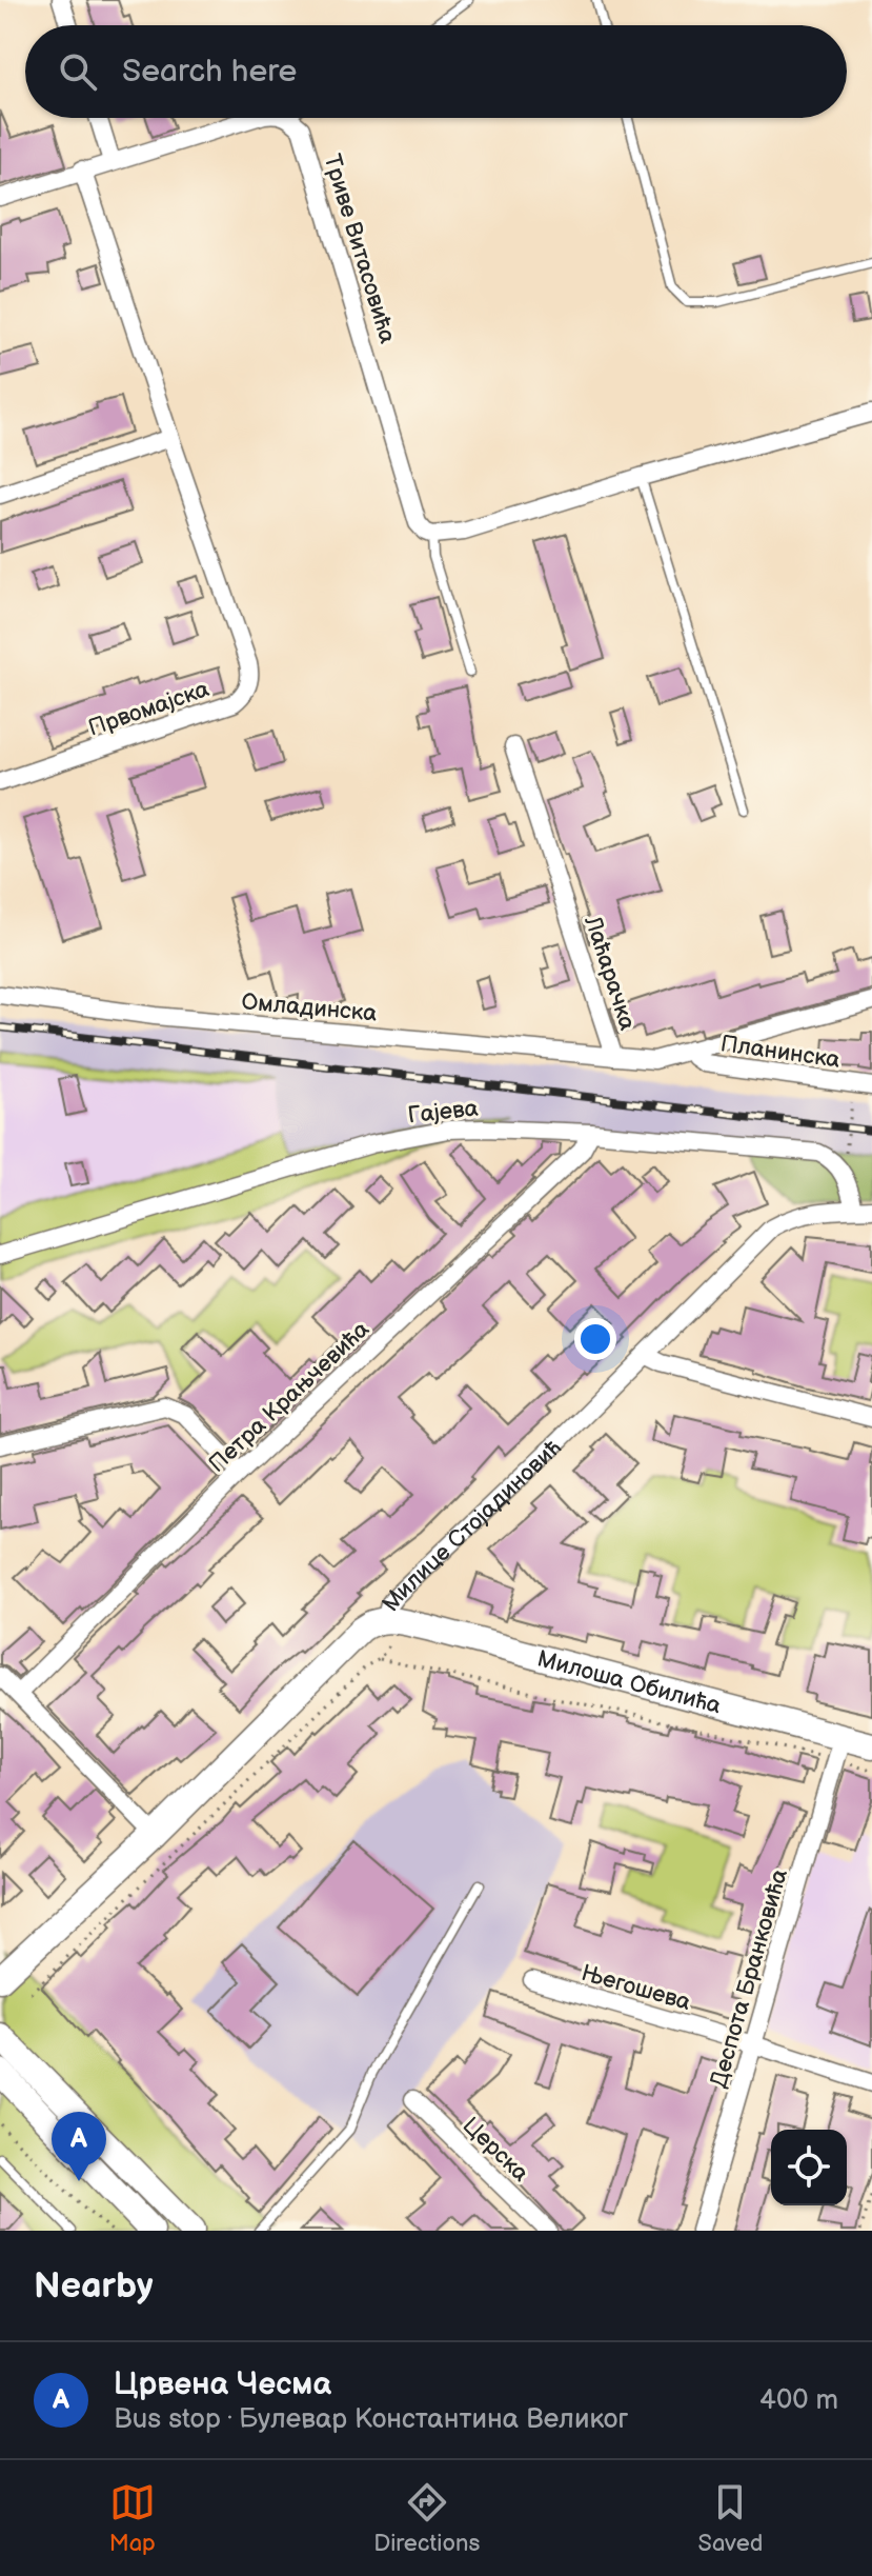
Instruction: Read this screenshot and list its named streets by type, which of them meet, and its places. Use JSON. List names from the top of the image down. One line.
{"streets":{"street":["Триве Витасовића","Првомајска","Лаћарачка","Омладинска","Планинска","Гајева","Петра Крањчевића","Милице Стојадиновић","Милоша Обилића","Деспота Бранковића","Његошева","Церска"]},"crossings":[["Лаћарачка","Омладинска"],["Лаћарачка","Планинска"],["Гајева","Петра Крањчевића"],["Милице Стојадиновић","Милоша Обилића"],["Милоша Обилића","Деспота Бранковића"],["Деспота Бранковића","Његошева"]],"page":{"search":"Search here","pins":"A","heading":"Nearby","list":[{"mark":"A","name":"Црвена Чесма","note":"Bus stop · Булевар Константина Великог","value":"400 m"}],"nav":["Map","Directions","Saved"]}}
